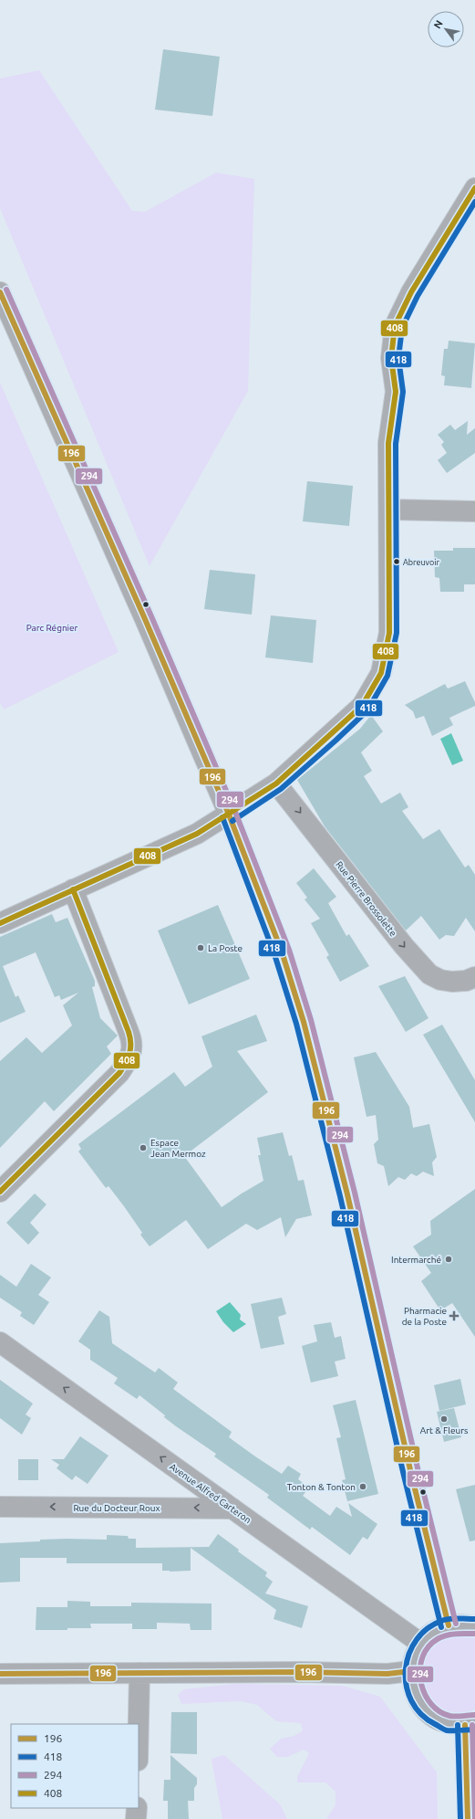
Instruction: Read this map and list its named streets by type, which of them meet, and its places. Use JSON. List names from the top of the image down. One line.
{"streets":{"street":["Rue Pierre Brossolette","Avenue Alfred Carteron","Rue du Docteur Roux"]},"crossings":[["Avenue Alfred Carteron","Rue du Docteur Roux"]],"one_way":["Rue Pierre Brossolette","Avenue Alfred Carteron"],"parks":["Parc Régnier"],"places":{"other":["Abreuvoir","La Poste","Espace Jean Mermoz","Intermarché","Art & Fleurs","Tonton & Tonton"],"health":["Pharmacie de la Poste"]},"lines":["transit line 408","transit line 418","transit line 294","transit line 196"],"legend":["196","418","294","408"],"north":"top left"}
